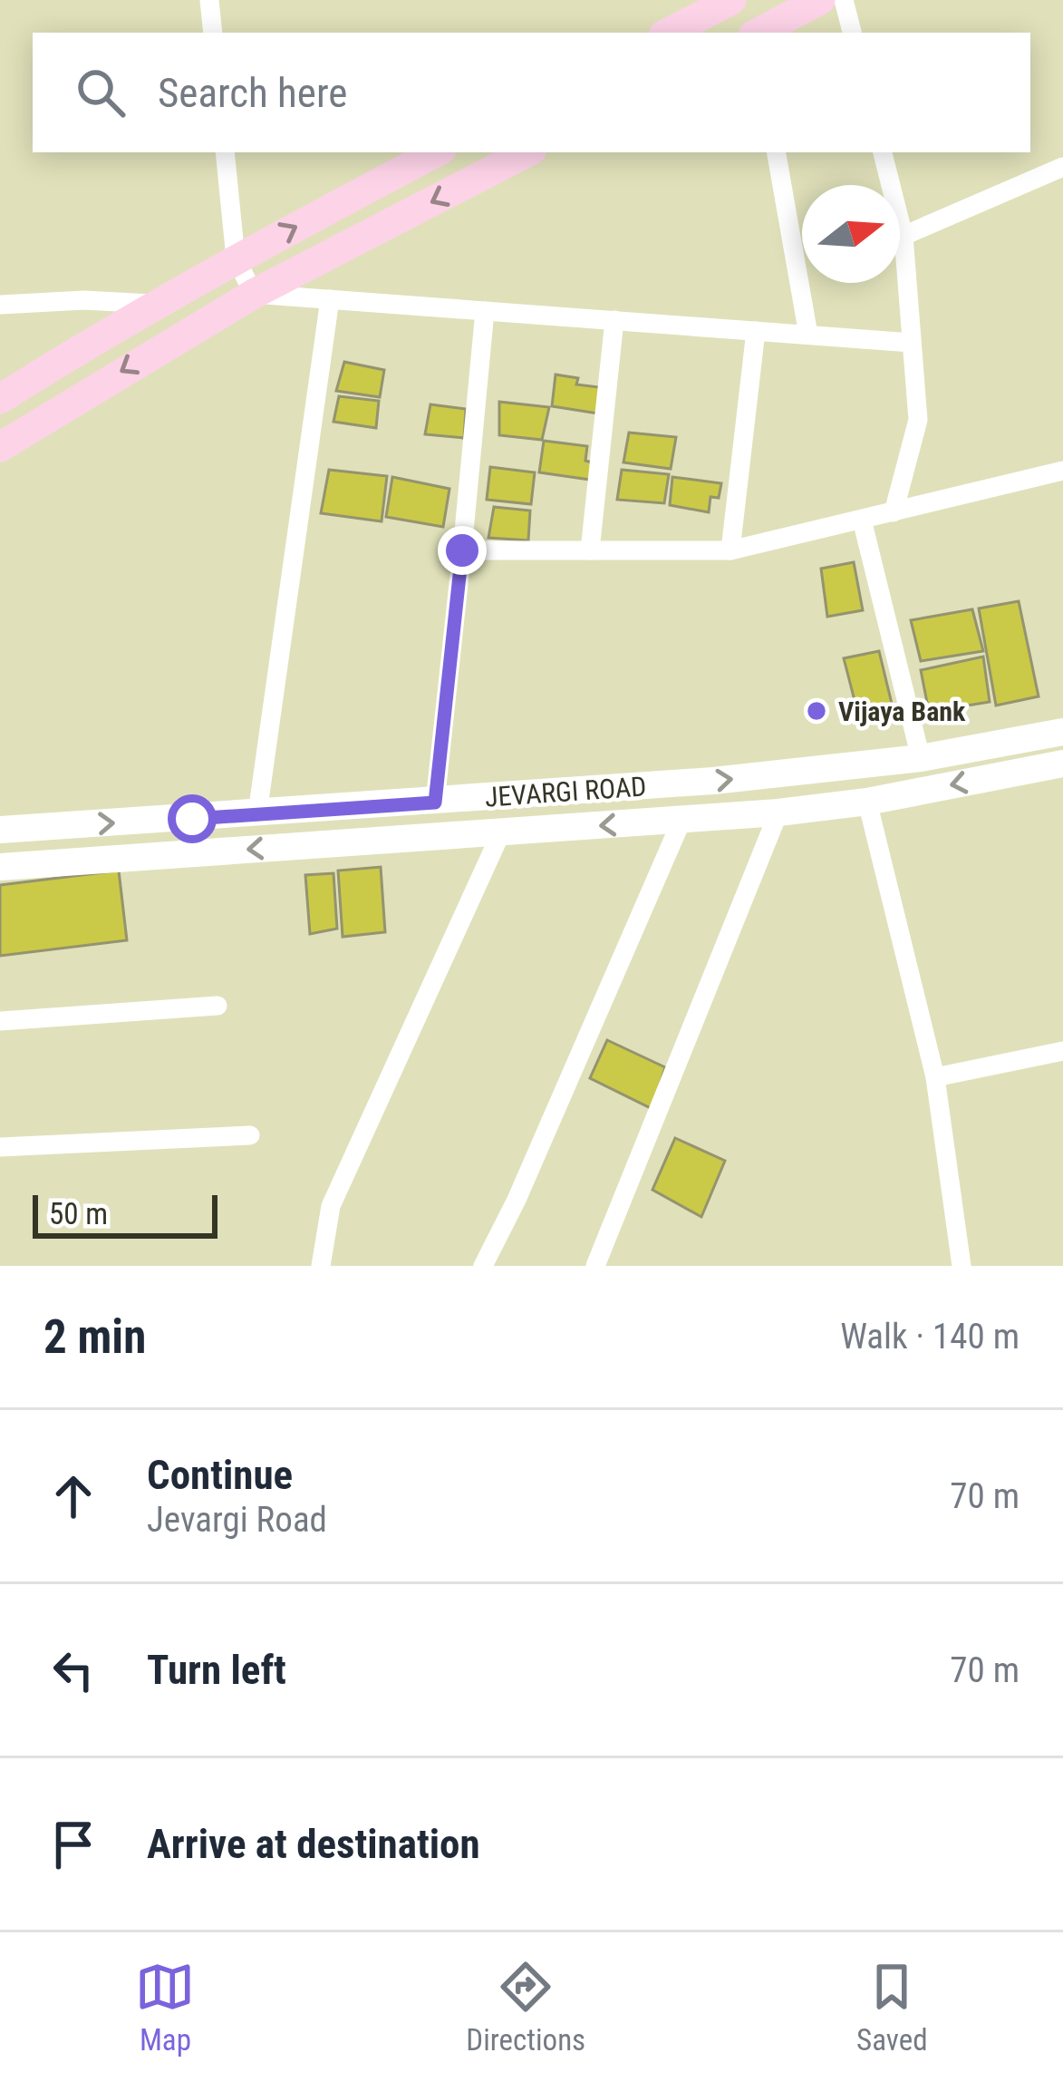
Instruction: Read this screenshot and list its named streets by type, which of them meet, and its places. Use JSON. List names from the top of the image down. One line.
{"streets":{"main road":["JEVARGI ROAD"]},"places":["Vijaya Bank"],"scale_bar":"50 m","north":"right","page":{"search":"Search here","scale":"50 m","heading":["2 min","Walk · 140 m"],"list":[["Continue","Jevargi Road","70 m"],["Turn left","70 m"],"Arrive at destination"],"nav":["Map","Directions","Saved"]}}
